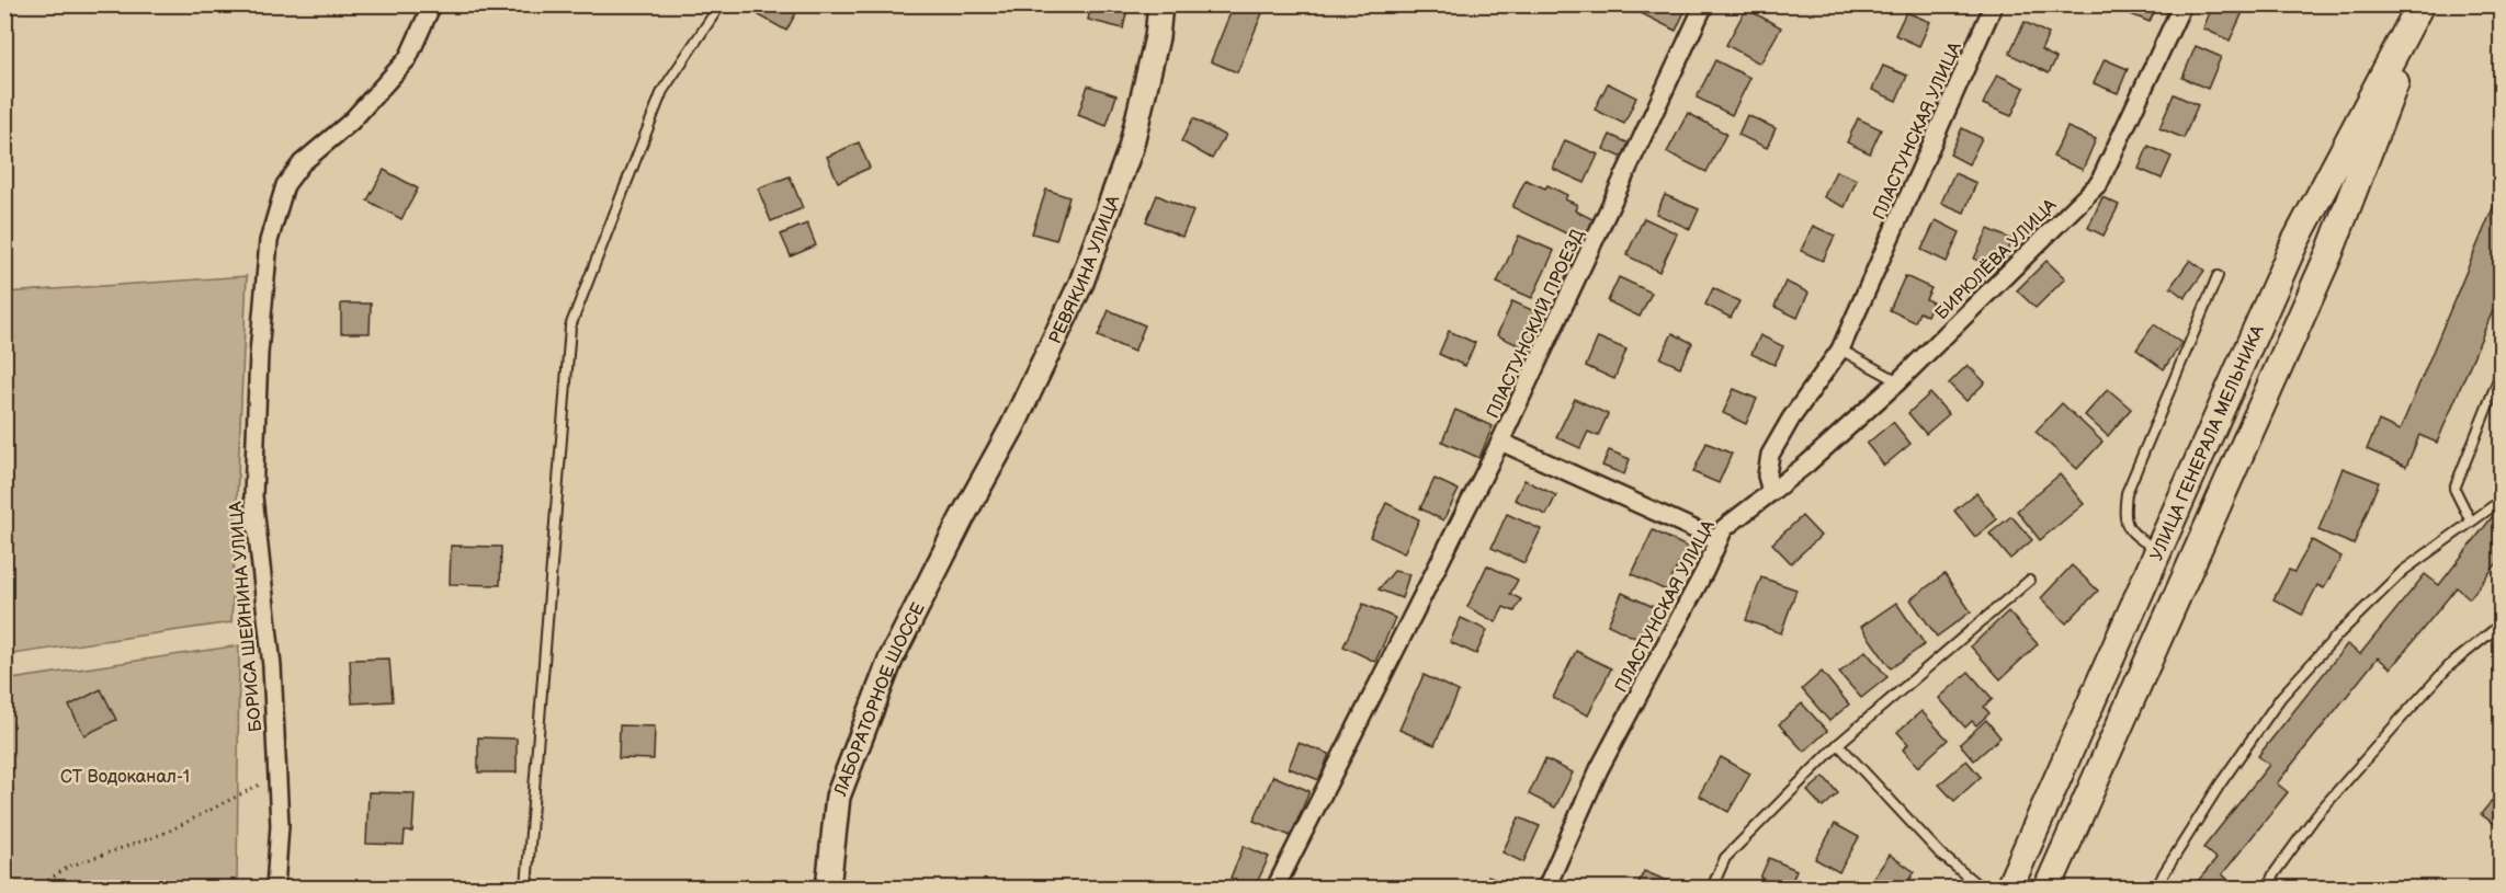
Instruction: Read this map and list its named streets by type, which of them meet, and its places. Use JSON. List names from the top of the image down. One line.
{"streets":{"main road":["РЕВЯКИНА УЛИЦА","УЛИЦА ГЕНЕРАЛА МЕЛЬНИКА","ЛАБОРАТОРНОЕ ШОССЕ"],"street":["ПЛАСТУНСКАЯ УЛИЦА","БИРЮЛЁВА УЛИЦА","ПЛАСТУНСКИЙ ПРОЕЗД","БОРИСА ШЕЙНИНА УЛИЦА"]},"crossings":[["ПЛАСТУНСКАЯ УЛИЦА","БИРЮЛЁВА УЛИЦА"],["ПЛАСТУНСКАЯ УЛИЦА","ПЛАСТУНСКИЙ ПРОЕЗД"],["РЕВЯКИНА УЛИЦА","ЛАБОРАТОРНОЕ ШОССЕ"]],"parks":["СТ Водоканал-1"]}
